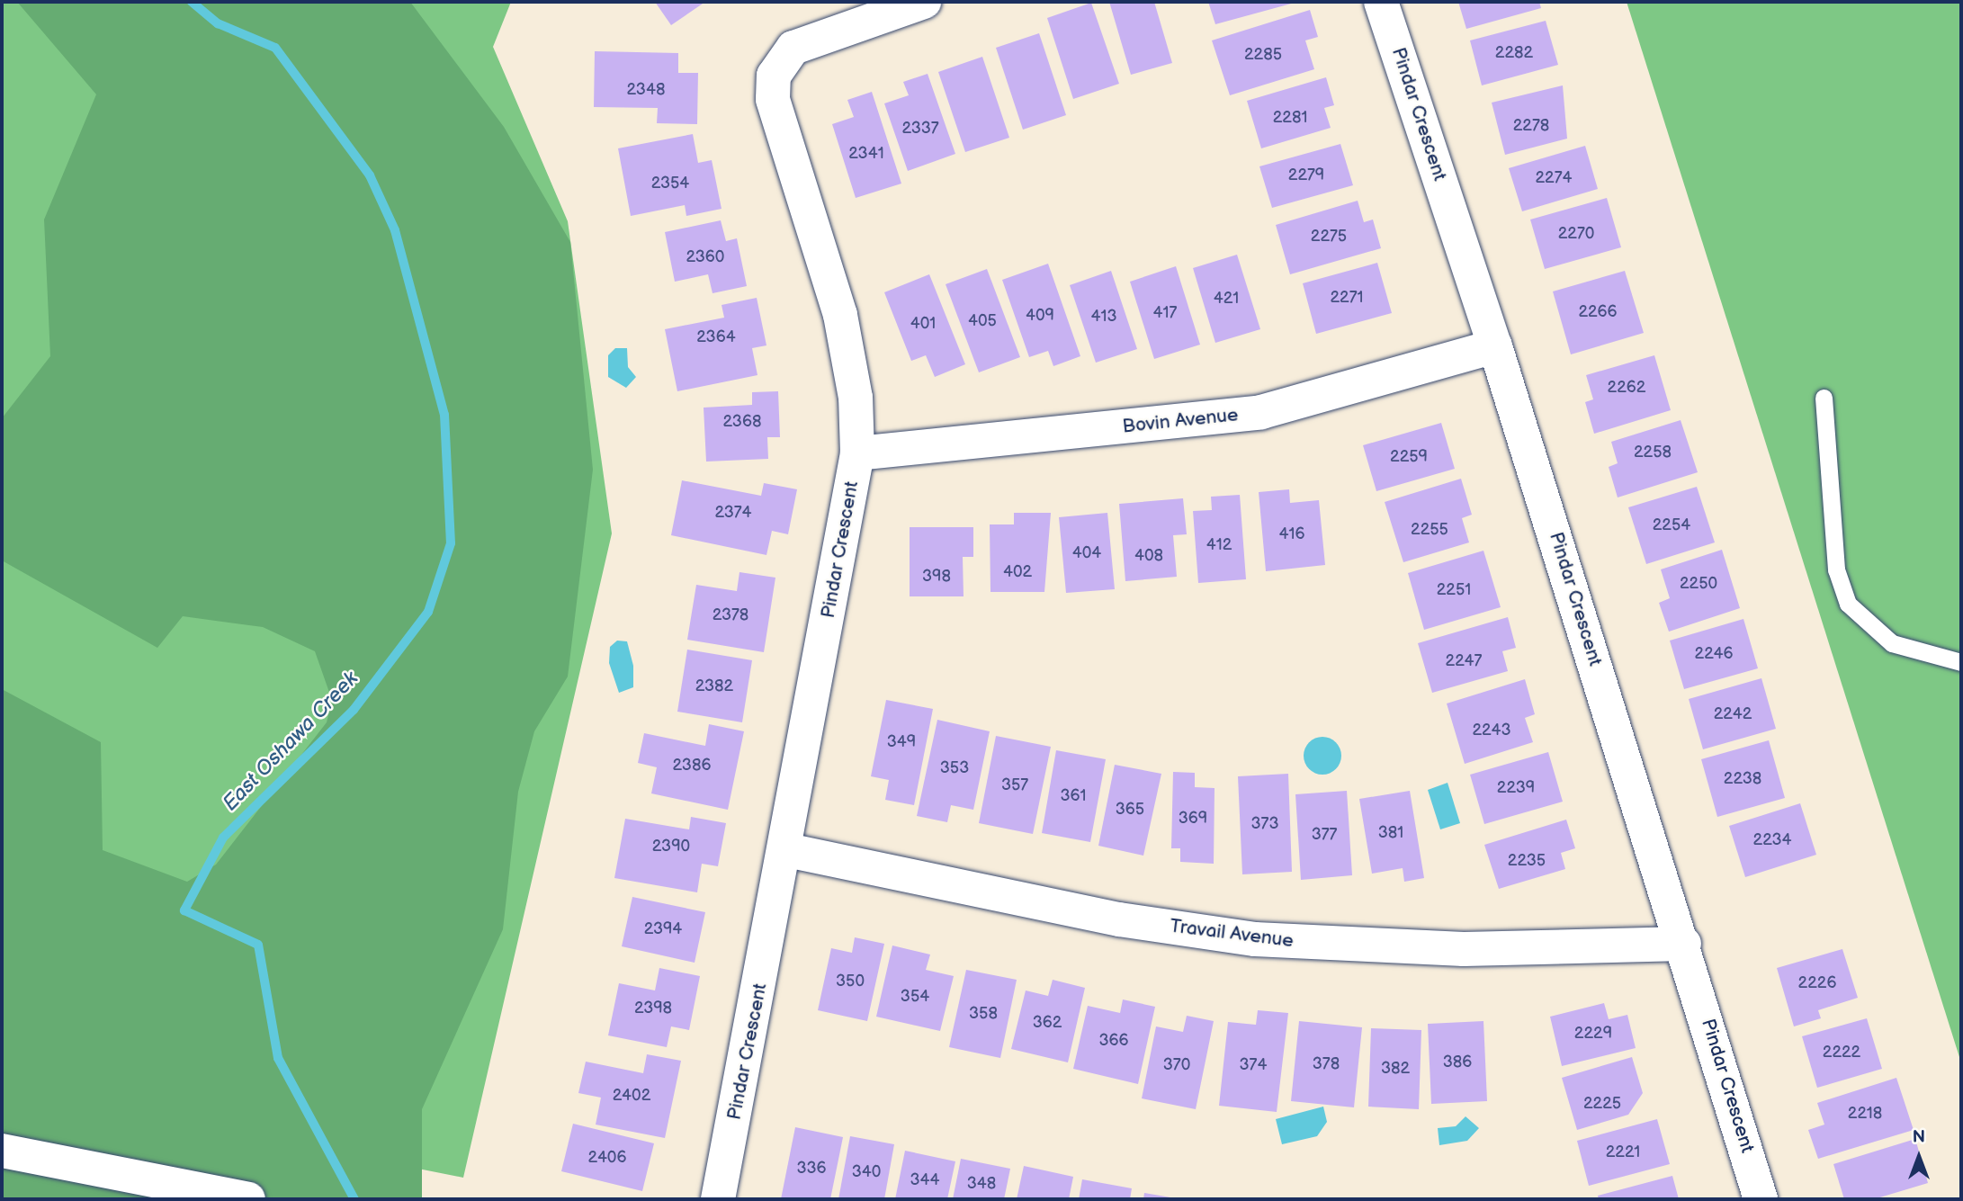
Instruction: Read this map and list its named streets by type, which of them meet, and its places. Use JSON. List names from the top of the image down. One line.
{"streets":{"street":["Pindar Crescent","Bovin Avenue","Travail Avenue"]},"crossings":[["Pindar Crescent","Bovin Avenue"],["Pindar Crescent","Travail Avenue"]],"water":["East Oshawa Creek"],"house_numbers":["2282","2285","2348","2281","2278","2337","2341","2279","2274","2354","2270","2275","2360","2271","421","2266","417","409","413","405","401","2364","2262","2368","2258","2259","2374","2254","2255","416","412","404","408","402","398","2250","2251","2378","2246","2247","2382","2242","2243","349","2386","353","2238","357","2239","361","365","369","373","381","377","2234","2390","2235","2394","350","2226","354","2398","358","362","2229","366","2222","386","378","370","374","382","2402","2225","2218","2221","2406","336","340","344","348"],"north":"top"}
